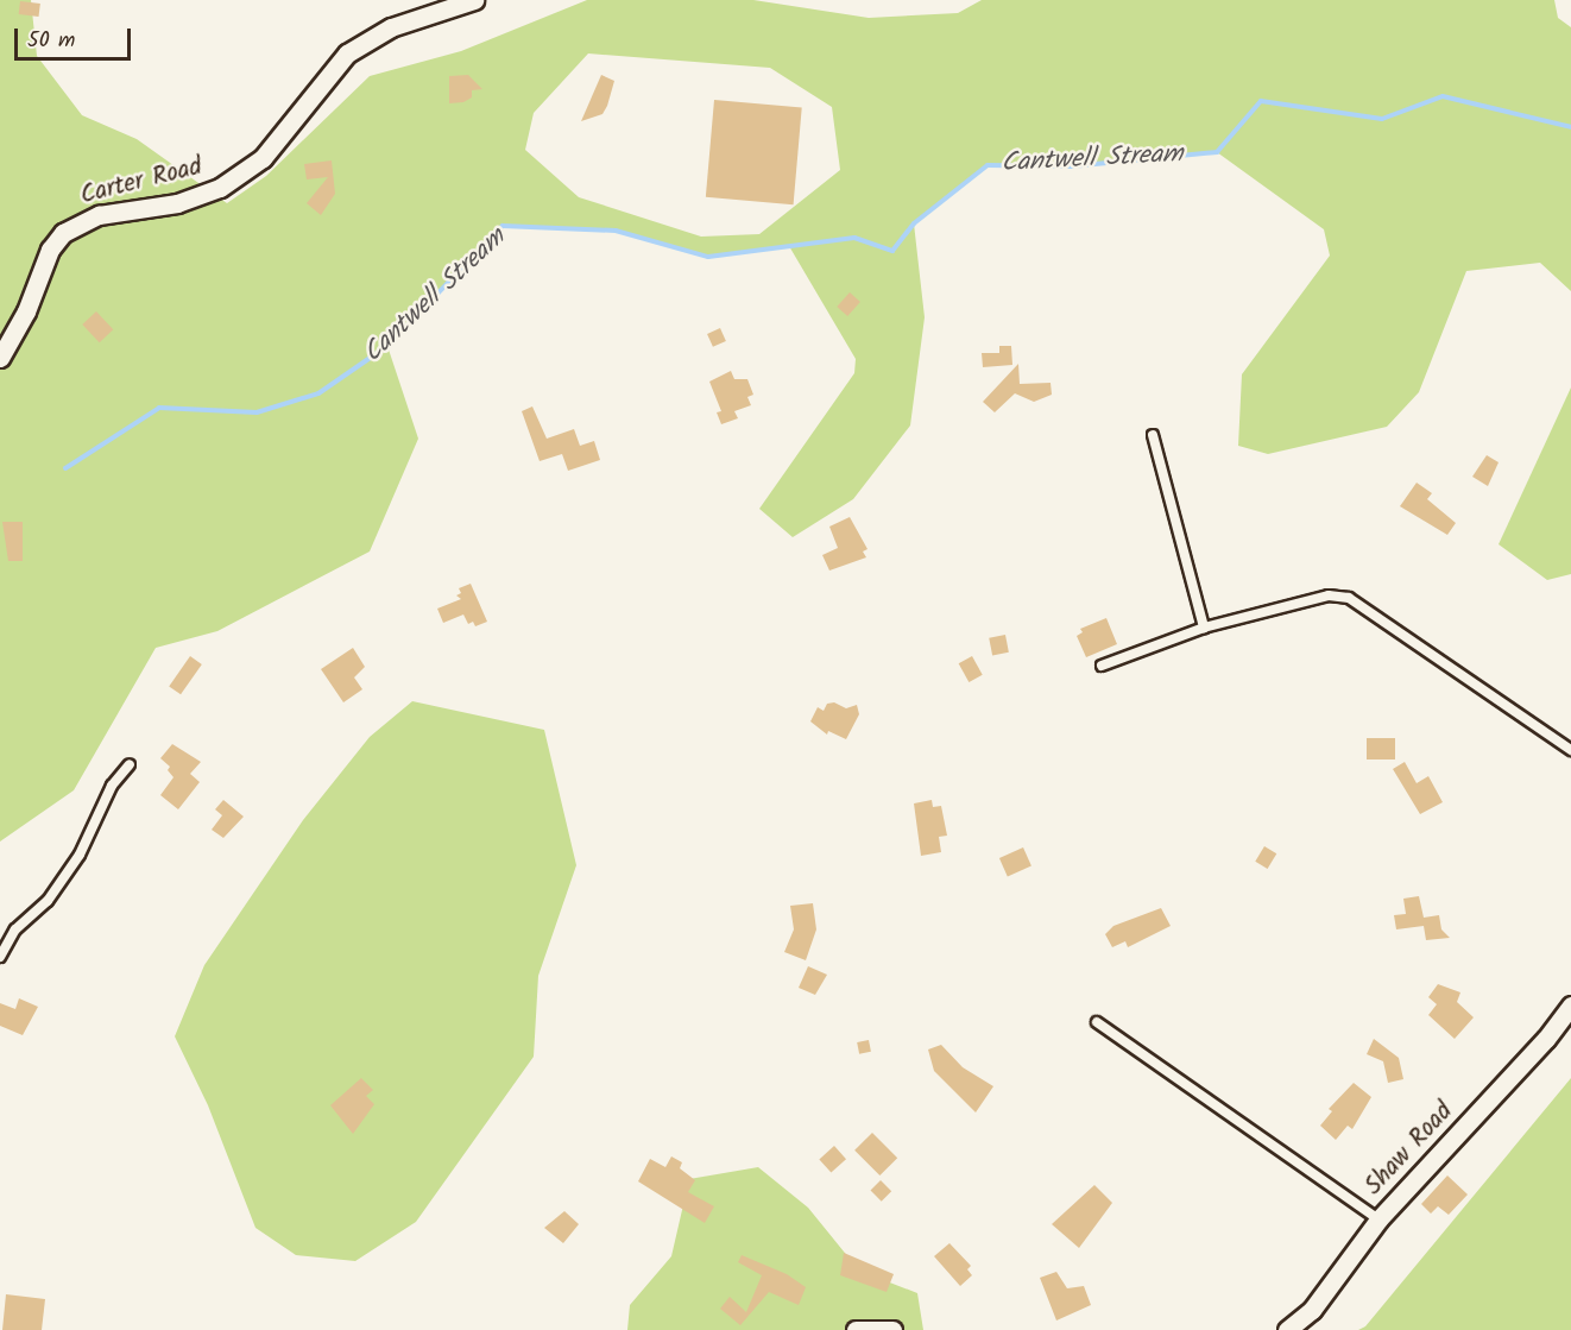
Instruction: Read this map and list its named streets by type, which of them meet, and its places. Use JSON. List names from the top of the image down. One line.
{"streets":{"street":["Carter Road","Shaw Road"]},"water":["Cantwell Stream"],"scale_bar":"50 m"}
